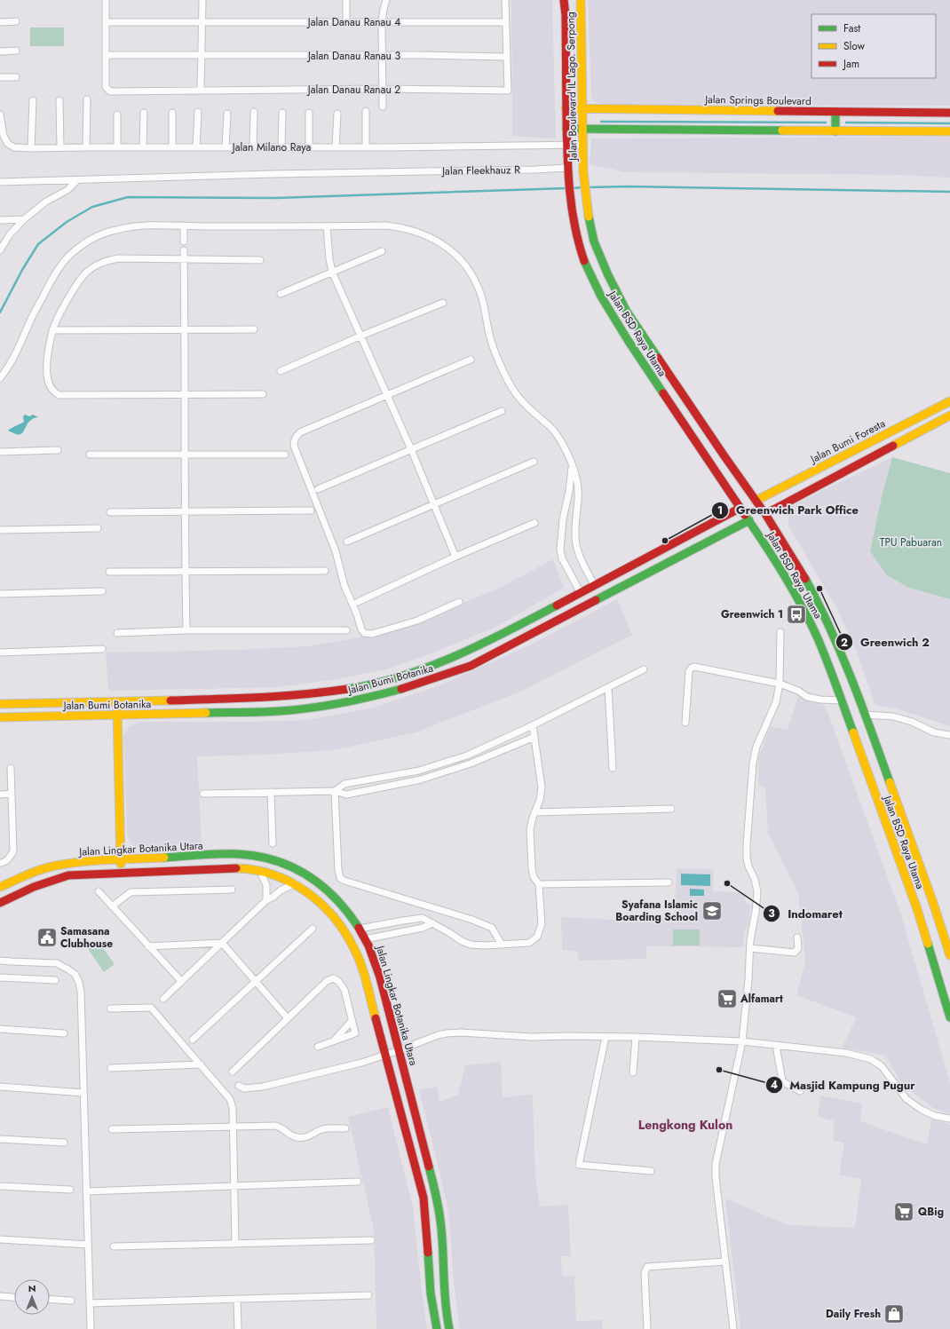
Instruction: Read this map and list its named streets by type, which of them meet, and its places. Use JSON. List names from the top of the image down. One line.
{"streets":{"main road":["Jalan Boulevard IL Lago. Serpong","Jalan Springs Boulevard","Jalan BSD Raya Utama","Jalan Bumi Foresta","Jalan Bumi Botanika","Jalan Lingkar Botanika Utara"],"street":["Jalan Danau Ranau 4","Jalan Danau Ranau 3","Jalan Danau Ranau 2","Jalan Milano Raya","Jalan Fleekhauz R"]},"crossings":[["Jalan Danau Ranau 3","Jalan Danau Ranau 2"],["Jalan Boulevard IL Lago. Serpong","Jalan Springs Boulevard"],["Jalan Boulevard IL Lago. Serpong","Jalan Milano Raya"],["Jalan Boulevard IL Lago. Serpong","Jalan Fleekhauz R"],["Jalan Boulevard IL Lago. Serpong","Jalan BSD Raya Utama"],["Jalan Fleekhauz R","Jalan BSD Raya Utama"],["Jalan BSD Raya Utama","Jalan Bumi Foresta"],["Jalan BSD Raya Utama","Jalan Bumi Botanika"]],"districts":["Lengkong Kulon"],"parks":["TPU Pabuaran"],"places":{"other":["Greenwich Park Office","Greenwich 2","Indomaret","Masjid Kampung Pugur"],"bus stop":["Greenwich 1"],"school or university":["Syafana Islamic Boarding School"],"public building":["Samasana Clubhouse"],"supermarket":["Alfamart","QBig"],"shop":["Daily Fresh"]},"legend":["Fast","Slow","Jam"],"north":"top"}
